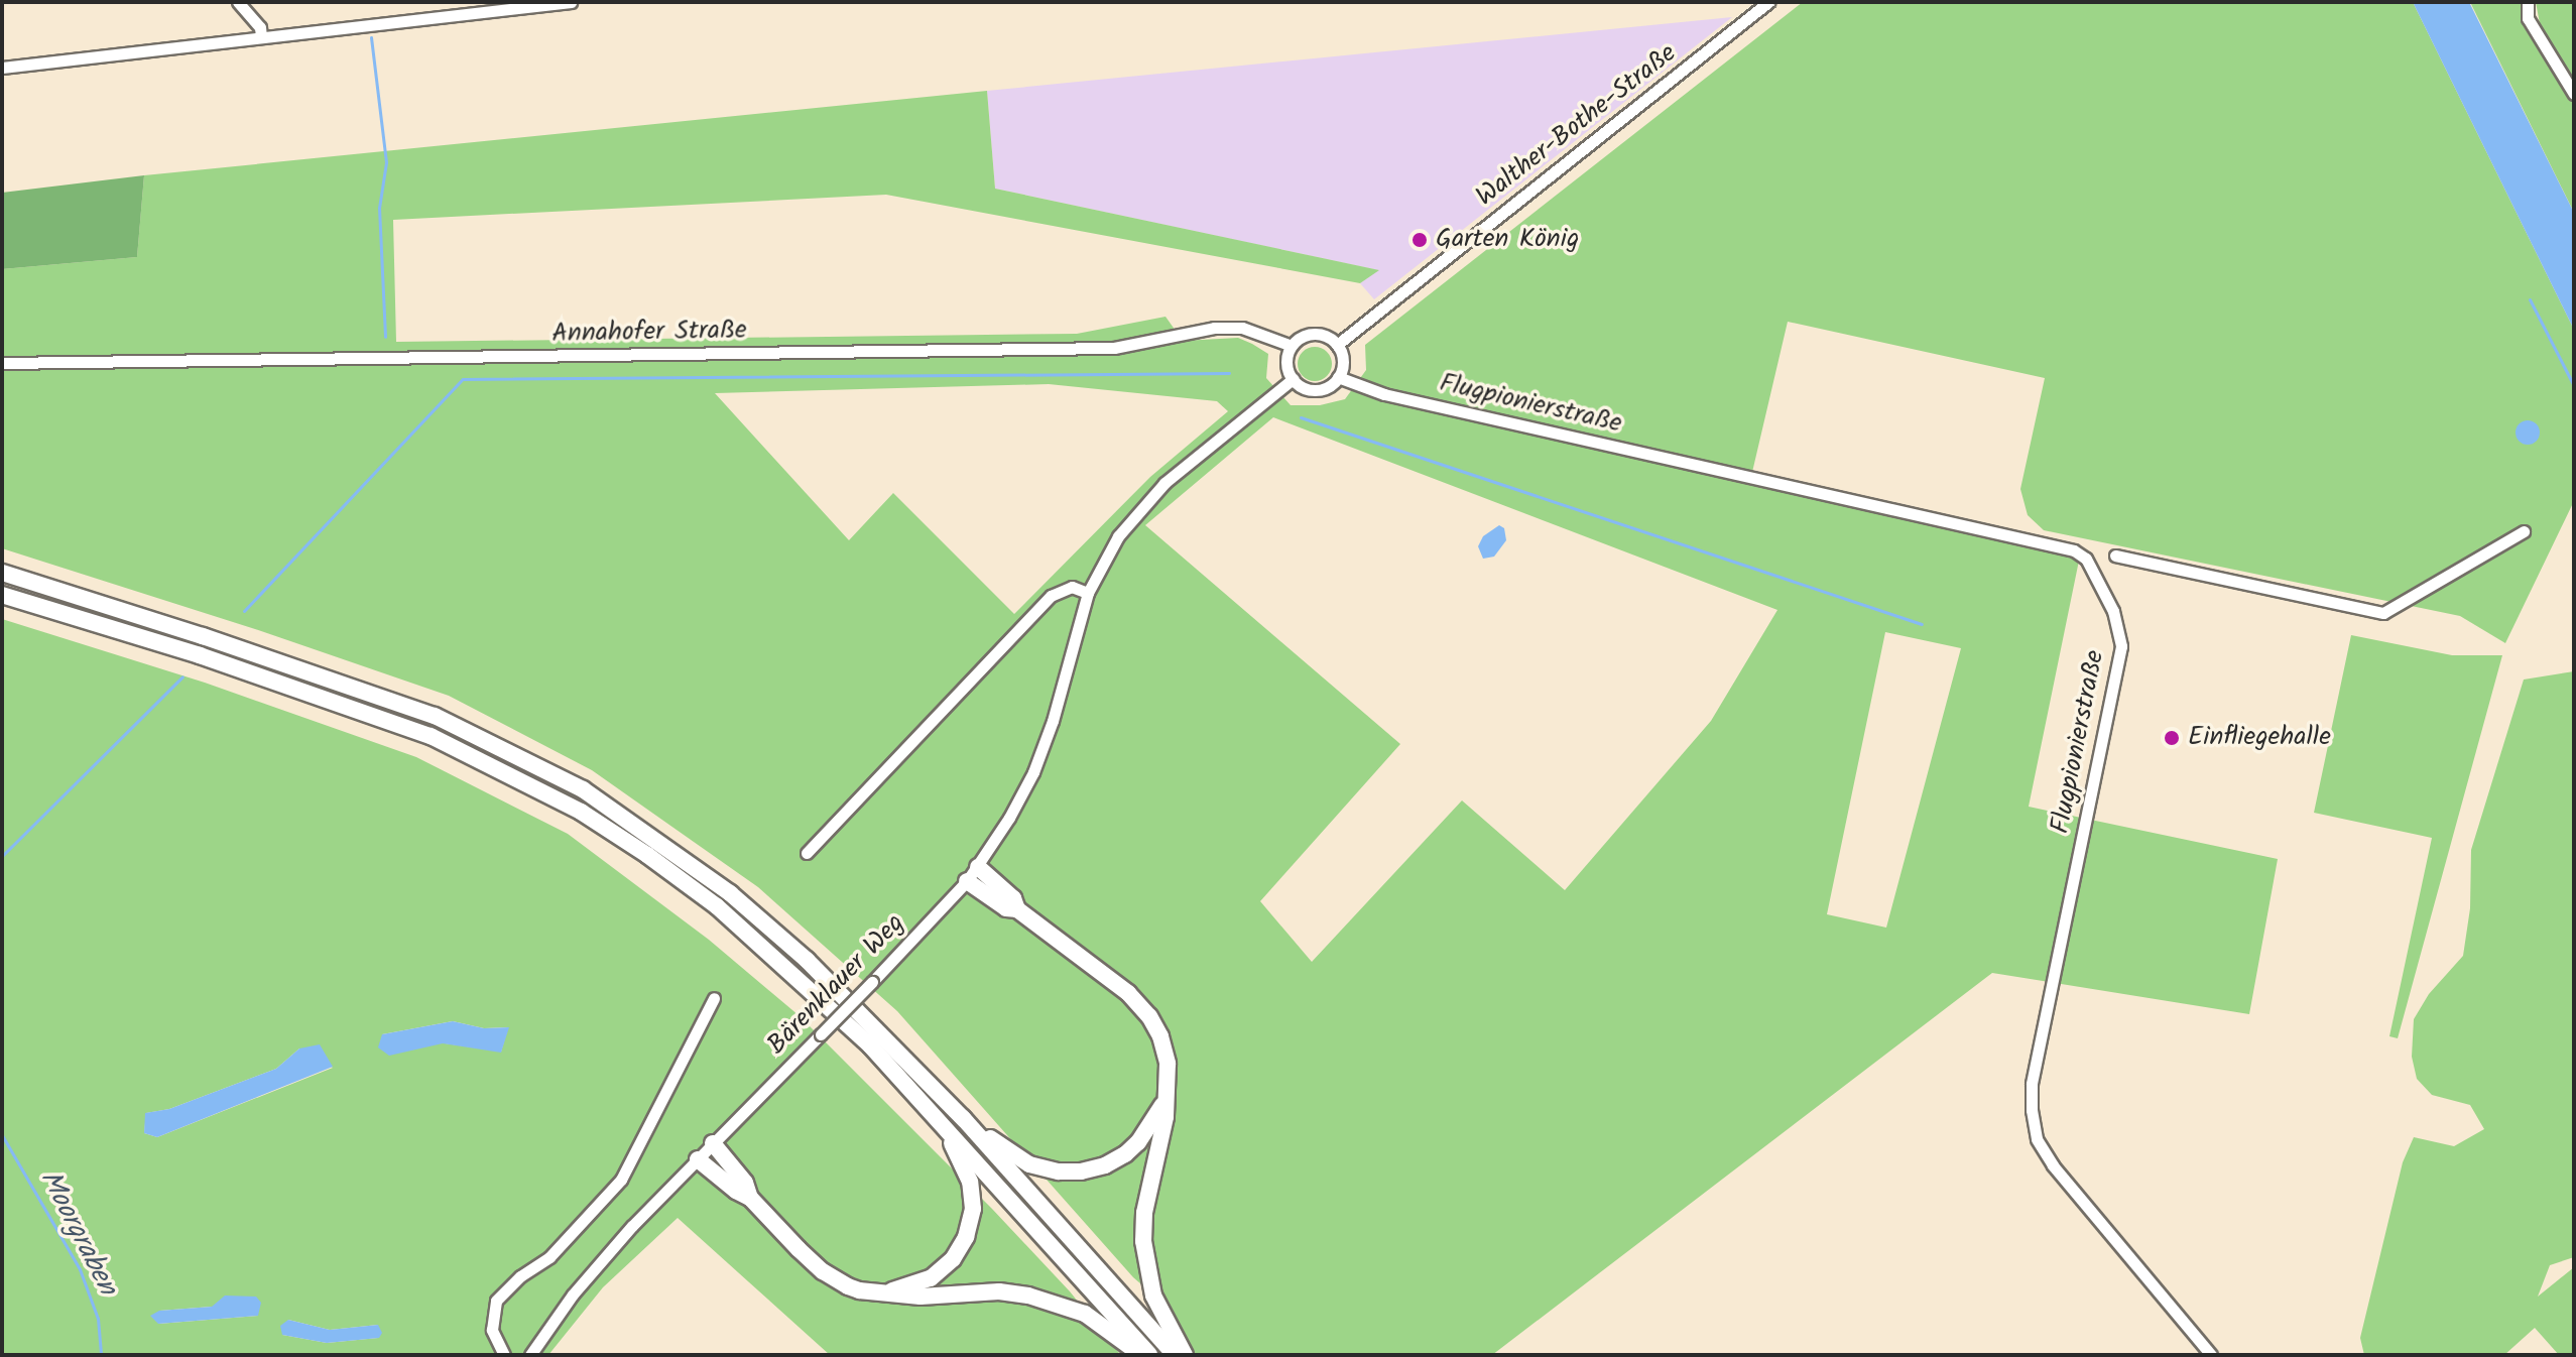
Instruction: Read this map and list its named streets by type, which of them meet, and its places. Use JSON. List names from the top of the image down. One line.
{"streets":{"street":["Walther-Bothe-Straße","Annahofer Straße","Flugpionierstraße","Bärenklauer Weg"]},"crossings":[["Walther-Bothe-Straße","Annahofer Straße"],["Walther-Bothe-Straße","Flugpionierstraße"],["Walther-Bothe-Straße","Bärenklauer Weg"],["Annahofer Straße","Flugpionierstraße"],["Annahofer Straße","Bärenklauer Weg"],["Flugpionierstraße","Bärenklauer Weg"]],"water":["Moorgraben"],"places":["Garten König","Einfliegehalle"]}
